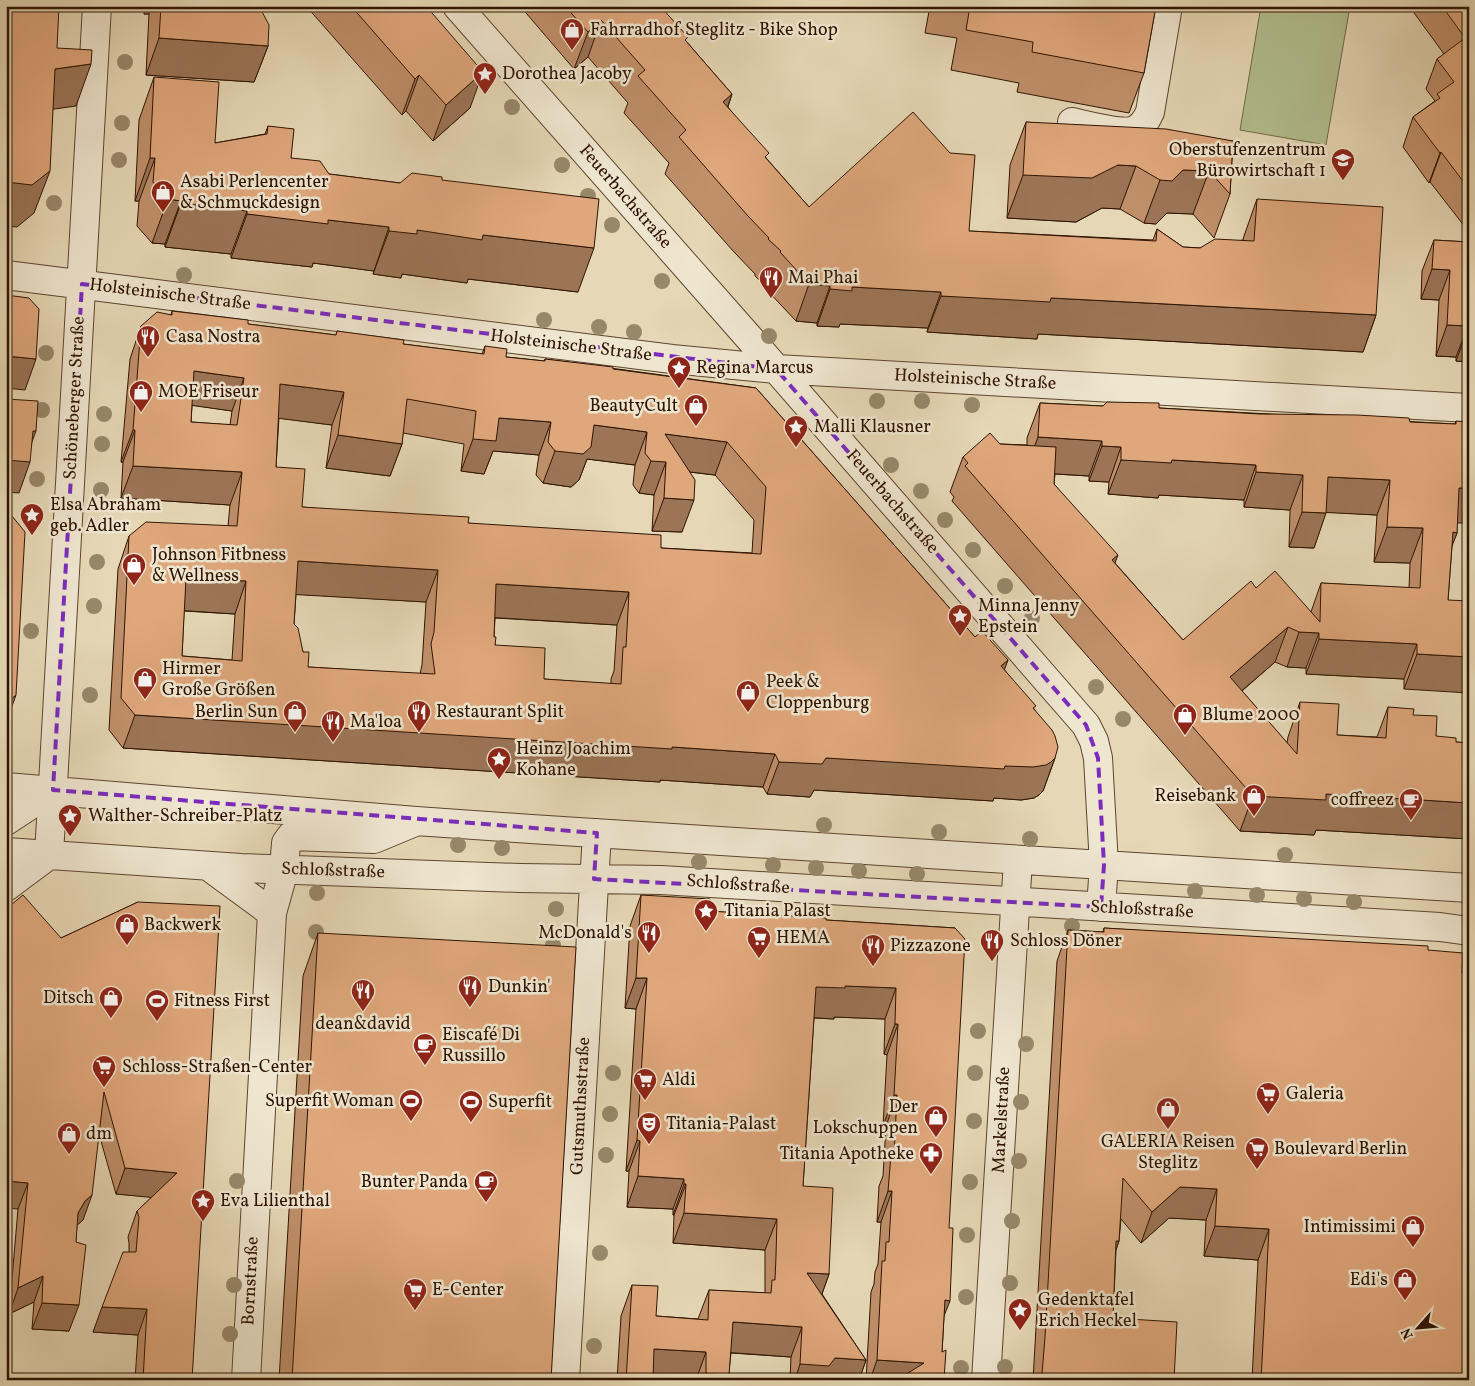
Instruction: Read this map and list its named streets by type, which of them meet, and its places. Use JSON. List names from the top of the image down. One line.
{"streets":{"street":["Feuerbachstraße","Holsteinische Straße","Schöneberger Straße","Schloßstraße","Gutsmuthsstraße","Markelstraße","Bornstraße"]},"crossings":[["Feuerbachstraße","Holsteinische Straße"],["Feuerbachstraße","Schloßstraße"],["Holsteinische Straße","Schöneberger Straße"],["Schloßstraße","Gutsmuthsstraße"],["Schloßstraße","Markelstraße"],["Schloßstraße","Bornstraße"]],"places":{"shop":["Fahrradhof Steglitz - Bike Shop","Asabi Perlencenter & Schmuckdesign","MOE Friseur","BeautyCult","Johnson Fitbness & Wellness","Hirmer Große Größen","Peek & Cloppenburg","Berlin Sun","Blume 2000","Reisebank","Backwerk","Ditsch","GALERIA Reisen Steglitz","Der Lokschuppen","dm","Intimissimi","Edi's"],"place":["Dorothea Jacoby","Regina Marcus","Malli Klausner","Elsa Abraham geb. Adler","Minna Jenny Epstein","Heinz Joachim Kohane","Walther-Schreiber-Platz","Titania Palast","Eva Lilienthal","Gedenktafel Erich Heckel"],"school or university":["Oberstufenzentrum Bürowirtschaft 1"],"restaurant":["Mai Phai","Casa Nostra","Restaurant Split","Ma'loa","McDonald's","Schloss Döner","Pizzazone","Dunkin'","dean&david"],"cafe":["coffreez","Eiscafé Di Russillo","Bunter Panda"],"supermarket":["HEMA","Schloss-Straßen-Center","Aldi","Galeria","Boulevard Berlin","E-Center"],"sports":["Fitness First","Superfit Woman","Superfit"],"theatre":["Titania-Palast"],"pharmacy":["Titania Apotheke"]},"north":"bottom left"}
